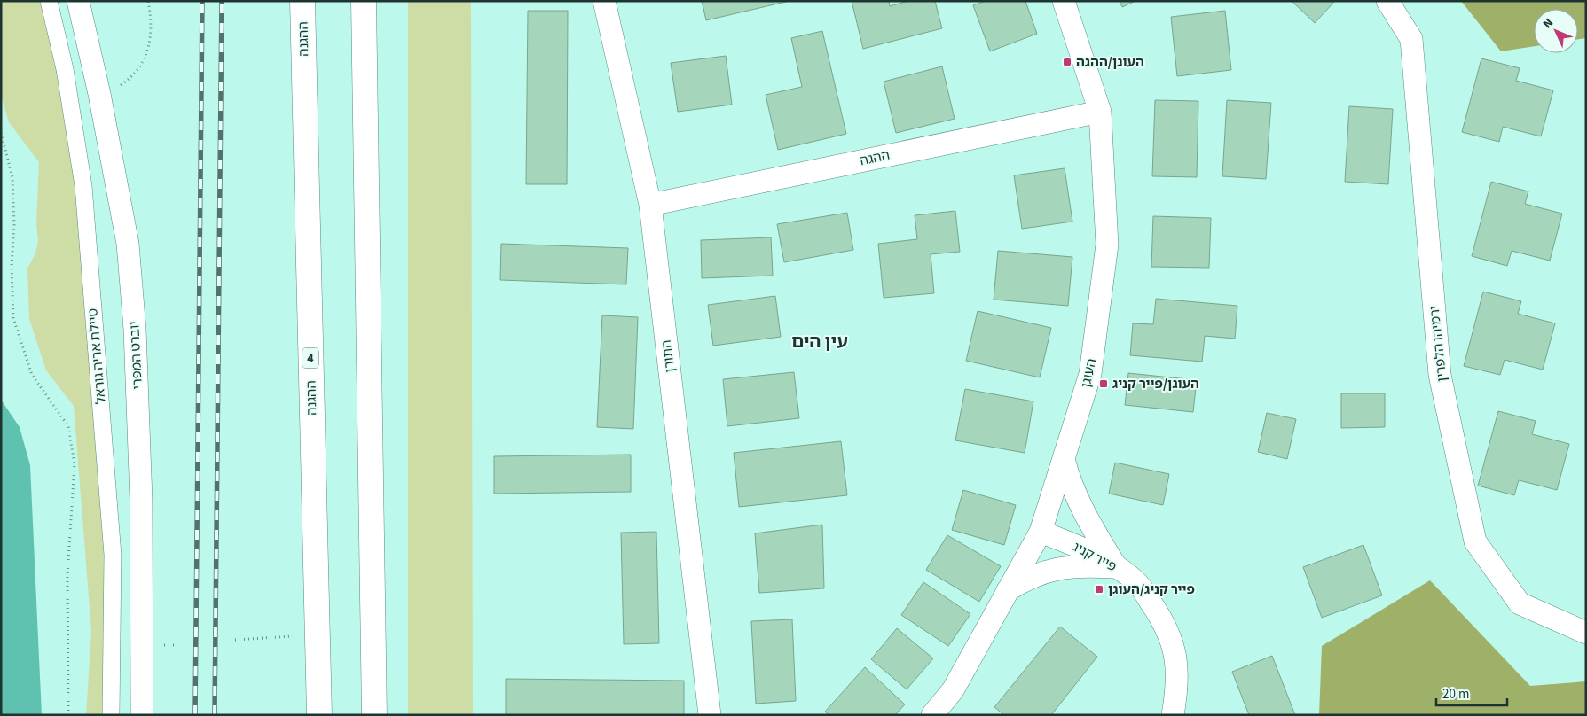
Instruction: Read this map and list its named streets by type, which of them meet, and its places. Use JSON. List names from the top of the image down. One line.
{"streets":{"highway":["ההגנה","4"],"street":["ההגה","ירמיהו הלפרין","יוברט המפרי","טיילת אריה גוראל","התורן","העוגן","פייר קניג"]},"crossings":[["ההגה","התורן"],["ההגה","העוגן"],["העוגן","פייר קניג"]],"districts":["עין הים"],"places":{"transit":["העוגן/ההגה","העוגן/פייר קניג","פייר קניג/העוגן"]},"scale_bar":"20 m","north":"top left"}
